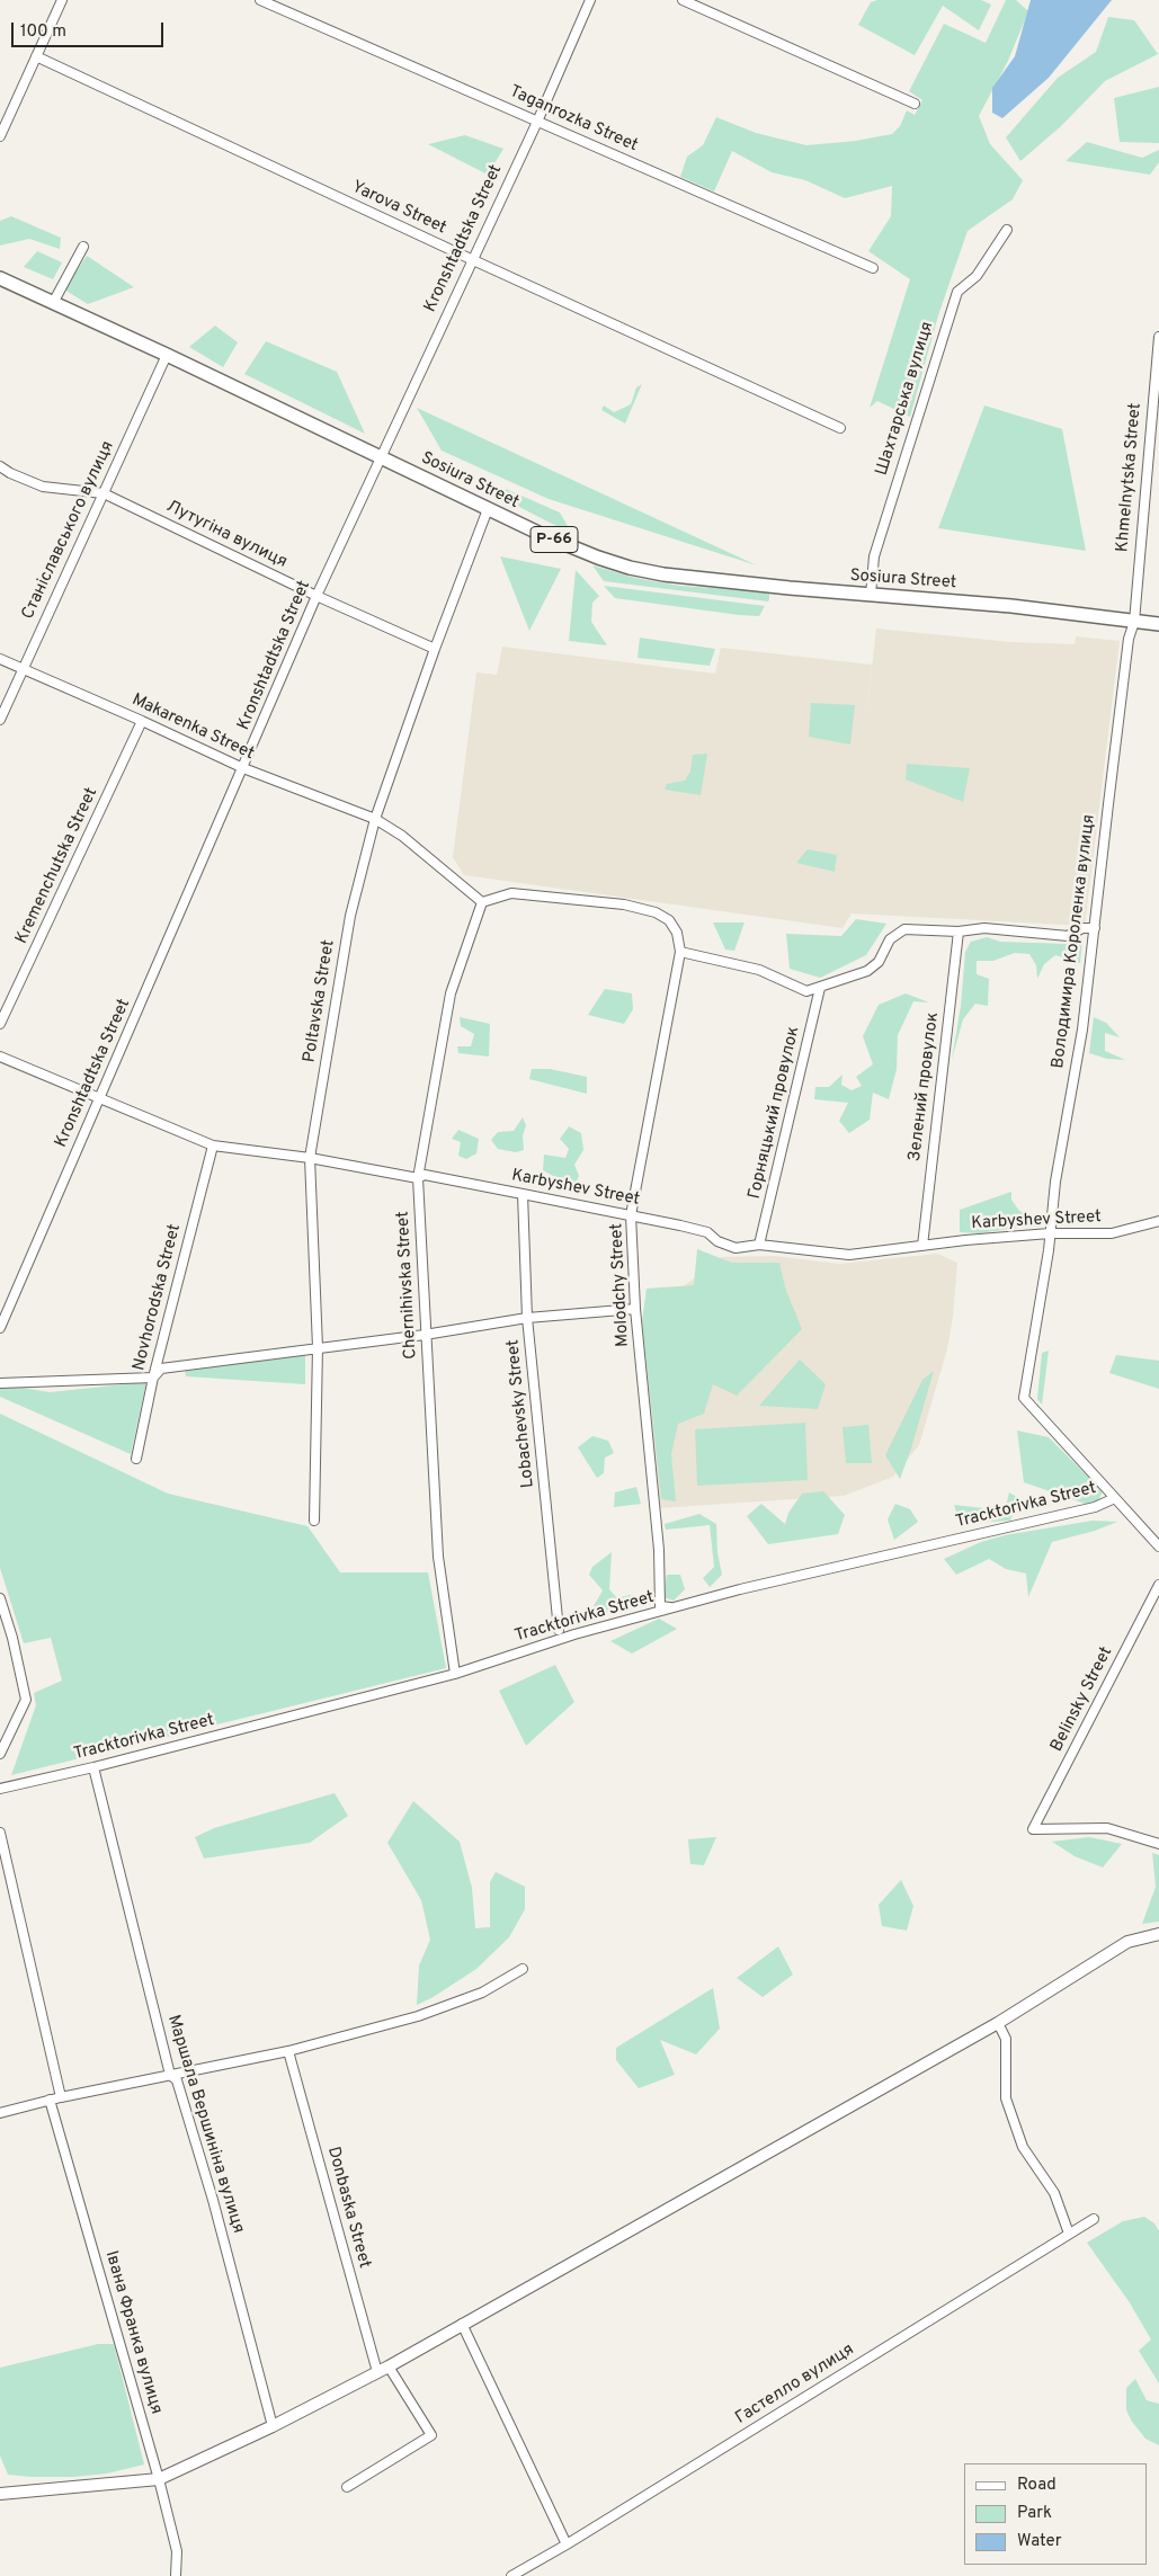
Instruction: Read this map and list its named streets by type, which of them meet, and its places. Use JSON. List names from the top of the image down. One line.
{"streets":{"main road":["Sosiura Street","Р-66"],"street":["Taganrozka Street","Yarova Street","Kronshtadtska Street","Шахтарська вулиця","Khmelnytska Street","Станіславського вулиця","Лутугіна вулиця","Makarenka Street","Kremenchutska Street","Володимира Короленка вулиця","Poltavska Street","Зелений провулок","Горняцький провулок","Karbyshev Street","Chernihivska Street","Molodchy Street","Novhorodska Street","Lobachevsky Street","Tracktorivka Street","Belinsky Street","Маршала Вершиніна вулиця","Donbaska Street","Івана Франка вулиця","Гастелло вулиця"]},"crossings":[["Taganrozka Street","Kronshtadtska Street"],["Yarova Street","Kronshtadtska Street"],["Kronshtadtska Street","Sosiura Street"],["Kronshtadtska Street","Лутугіна вулиця"],["Kronshtadtska Street","Makarenka Street"],["Kronshtadtska Street","Karbyshev Street"],["Шахтарська вулиця","Sosiura Street"],["Khmelnytska Street","Sosiura Street"],["Khmelnytska Street","Володимира Короленка вулиця"],["Sosiura Street","Станіславського вулиця"],["Sosiura Street","Володимира Короленка вулиця"],["Sosiura Street","Poltavska Street"],["Станіславського вулиця","Лутугіна вулиця"],["Станіславського вулиця","Makarenka Street"],["Лутугіна вулиця","Poltavska Street"],["Makarenka Street","Kremenchutska Street"],["Makarenka Street","Poltavska Street"],["Makarenka Street","Chernihivska Street"],["Володимира Короленка вулиця","Karbyshev Street"],["Володимира Короленка вулиця","Tracktorivka Street"],["Poltavska Street","Karbyshev Street"],["Зелений провулок","Karbyshev Street"],["Горняцький провулок","Karbyshev Street"],["Karbyshev Street","Chernihivska Street"],["Karbyshev Street","Molodchy Street"],["Karbyshev Street","Novhorodska Street"],["Karbyshev Street","Lobachevsky Street"],["Chernihivska Street","Tracktorivka Street"],["Molodchy Street","Tracktorivka Street"],["Tracktorivka Street","Маршала Вершиніна вулиця"]],"legend":["Road","Park","Water"],"scale_bar":"100 m"}
